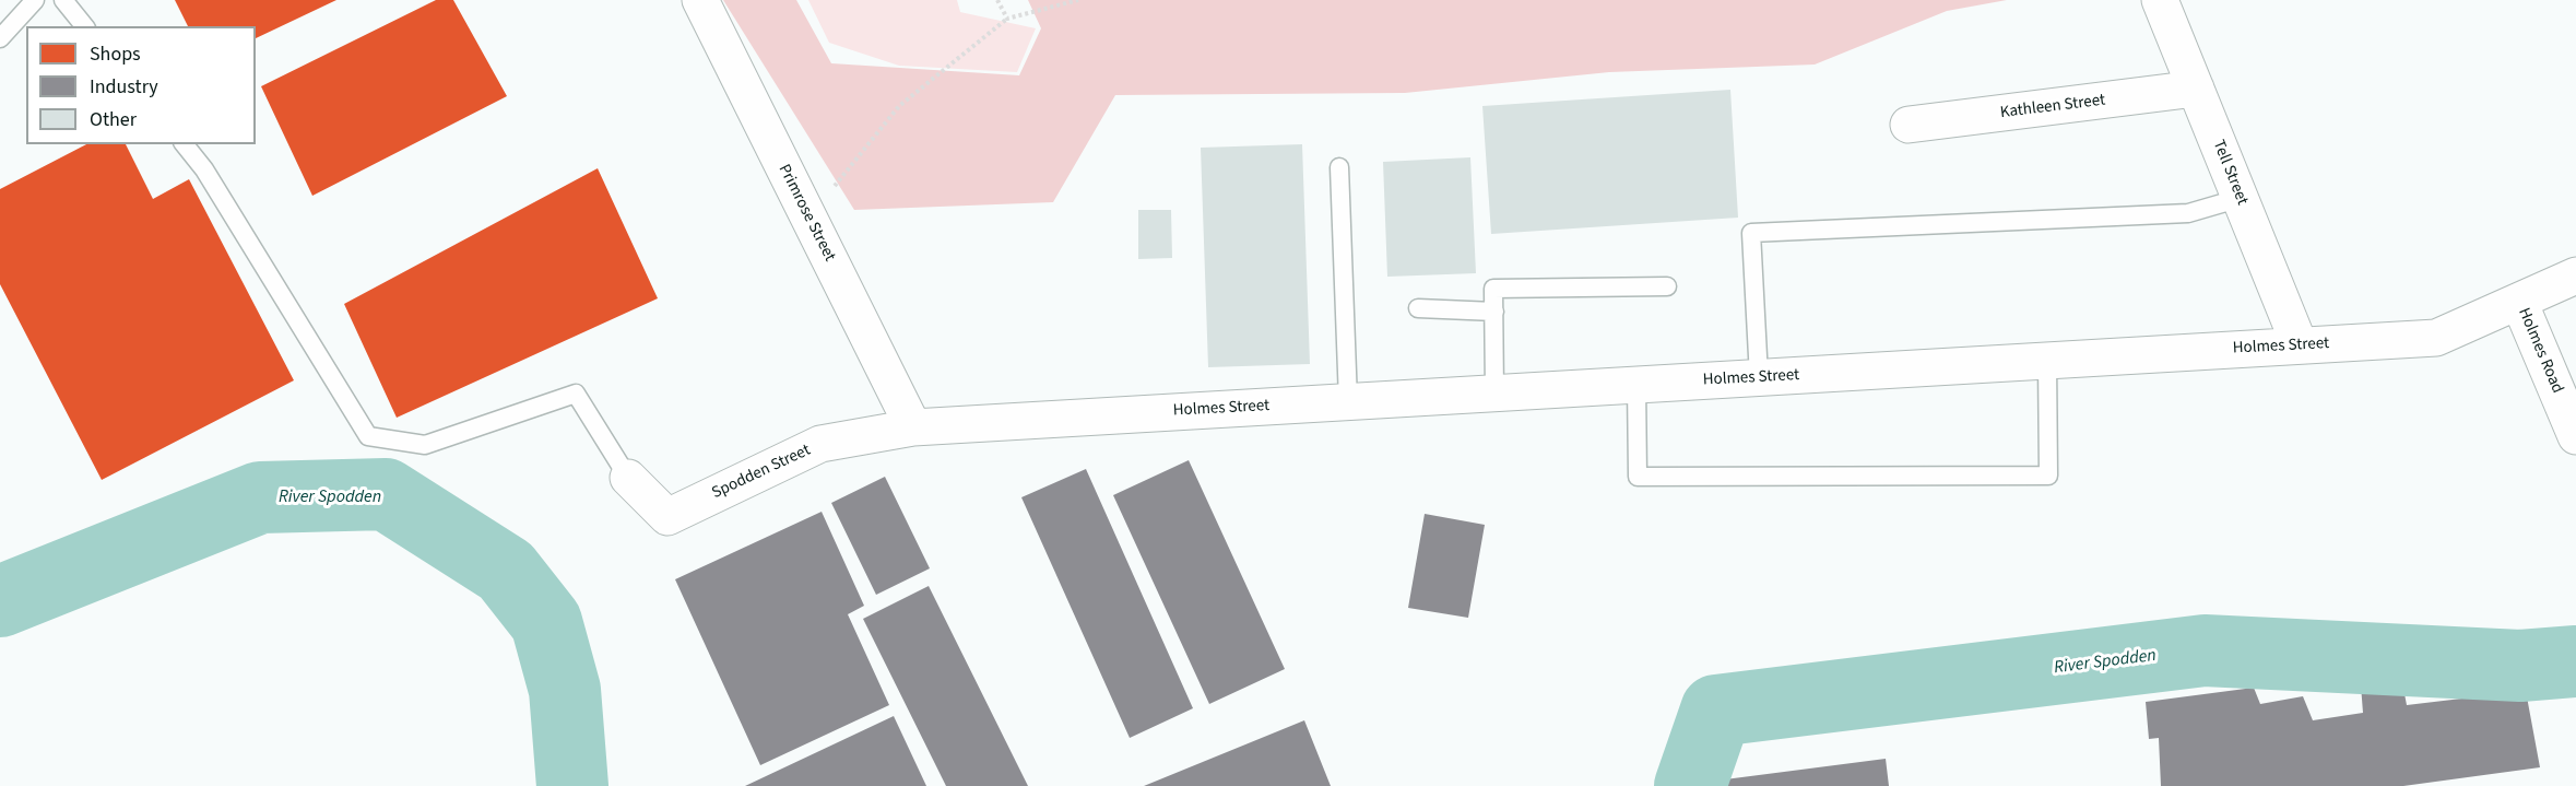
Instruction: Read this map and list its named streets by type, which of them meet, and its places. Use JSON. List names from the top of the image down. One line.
{"streets":{"street":["Kathleen Street","Tell Street","Primrose Street","Holmes Street","Holmes Road","Spodden Street"]},"crossings":[["Kathleen Street","Tell Street"],["Tell Street","Holmes Street"],["Primrose Street","Holmes Street"],["Primrose Street","Spodden Street"],["Holmes Street","Holmes Road"],["Holmes Street","Spodden Street"]],"water":["River Spodden"],"legend":["Shops","Industry","Other"]}
